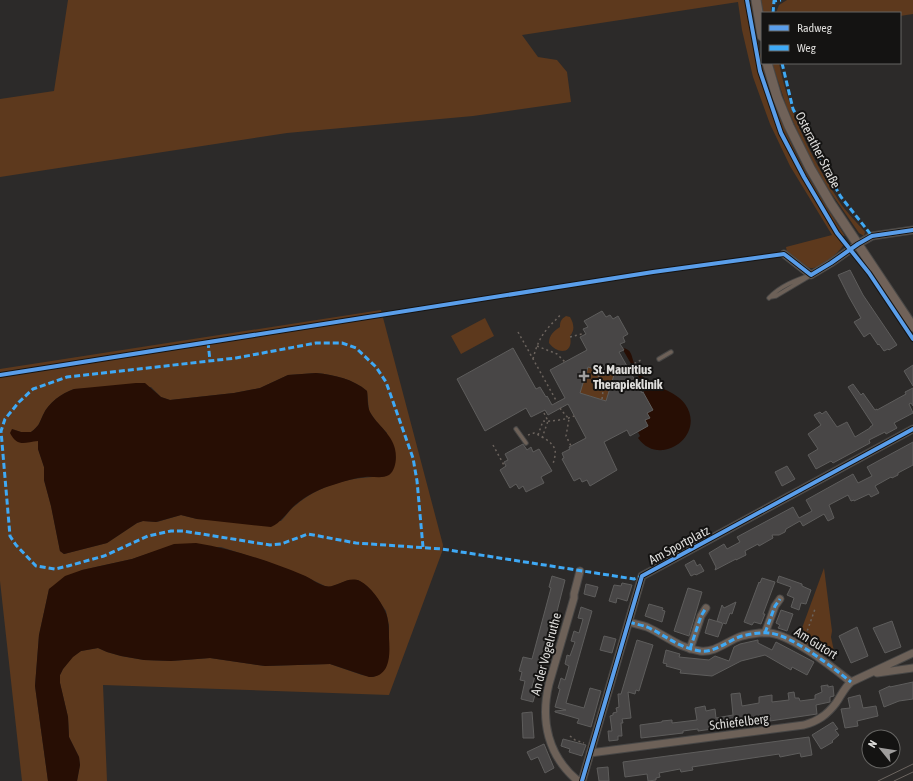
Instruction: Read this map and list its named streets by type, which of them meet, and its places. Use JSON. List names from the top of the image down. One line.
{"streets":{"main road":["Osterather Straße"],"street":["Am Sportplatz","Am Gutort","An der Vogelruthe","Schiefelberg"]},"crossings":[["Am Sportplatz","Am Gutort"],["Am Sportplatz","Schiefelberg"],["Am Gutort","Schiefelberg"]],"places":{"health":["St. Mauritius Therapieklinik"]},"legend":["Radweg","Weg"],"north":"top left"}
